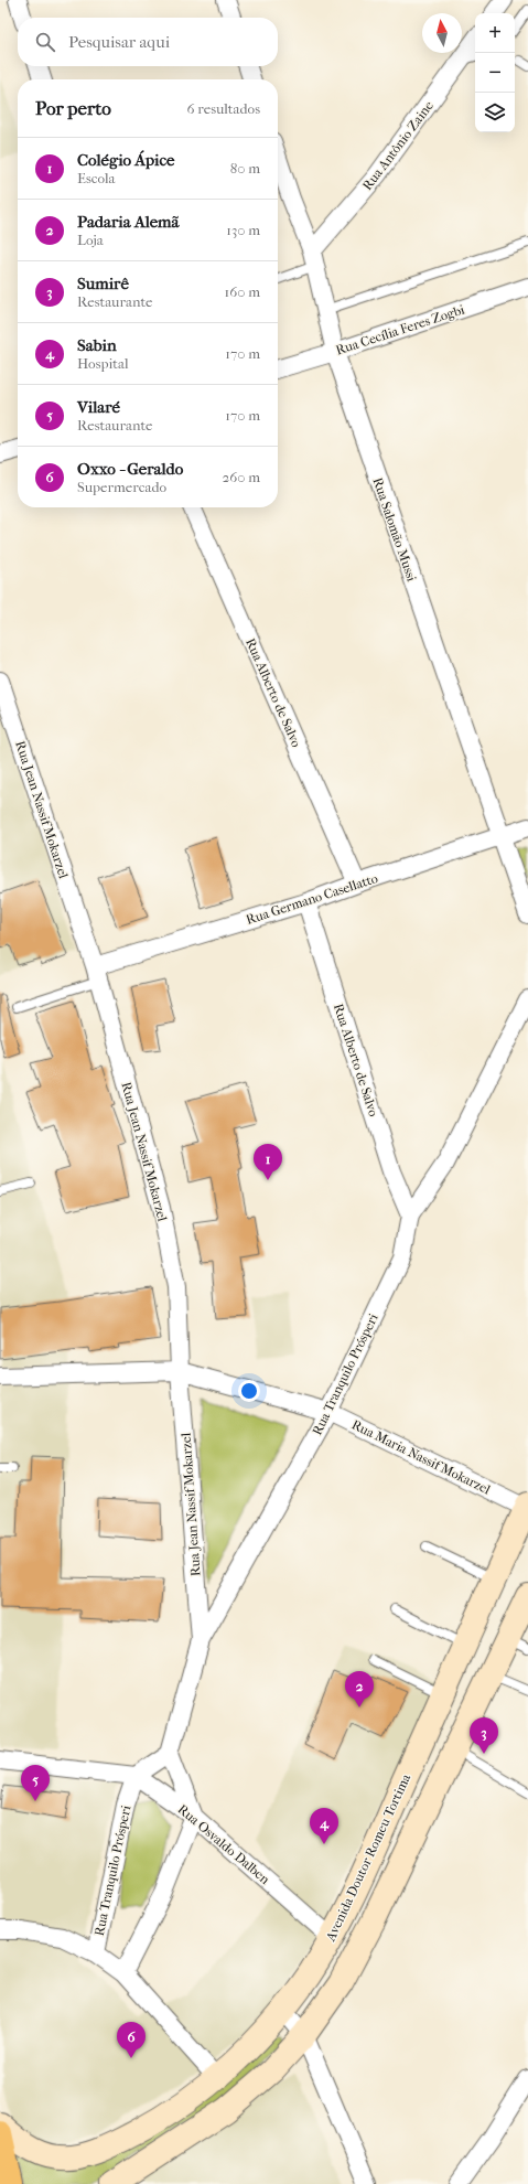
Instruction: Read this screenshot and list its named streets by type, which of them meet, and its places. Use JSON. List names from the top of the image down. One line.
{"streets":{"main road":["Avenida Doutor Romeu Tortima"],"street":["Rua Antônio Zaine","Rua Cecília Feres Zogbi","Rua Salomão Mussi","Rua Alberto de Salvo","Rua Jean Nassif Mokarzel","Rua Germano Casellatto","Rua Tranquilo Prósperi","Rua Maria Nassif Mokarzel","Rua Osvaldo Dalben"]},"crossings":[["Rua Antônio Zaine","Rua Salomão Mussi"],["Rua Cecília Feres Zogbi","Rua Salomão Mussi"],["Rua Salomão Mussi","Rua Germano Casellatto"],["Rua Alberto de Salvo","Rua Germano Casellatto"],["Rua Alberto de Salvo","Rua Tranquilo Prósperi"],["Rua Jean Nassif Mokarzel","Rua Germano Casellatto"],["Rua Jean Nassif Mokarzel","Rua Tranquilo Prósperi"],["Rua Jean Nassif Mokarzel","Rua Maria Nassif Mokarzel"],["Rua Tranquilo Prósperi","Rua Maria Nassif Mokarzel"],["Rua Tranquilo Prósperi","Rua Osvaldo Dalben"],["Rua Maria Nassif Mokarzel","Avenida Doutor Romeu Tortima"],["Rua Osvaldo Dalben","Avenida Doutor Romeu Tortima"]],"north":"top","page":{"map_buttons":["+","−"],"search":"Pesquisar aqui","heading":["Por perto","6 resultados"],"list":[{"mark":"1","name":"Colégio Ápice","note":"Escola","value":"80 m"},{"mark":"2","name":"Padaria Alemã","note":"Loja","value":"130 m"},{"mark":"3","name":"Sumirê","note":"Restaurante","value":"160 m"},{"mark":"4","name":"Sabin","note":"Hospital","value":"170 m"},{"mark":"5","name":"Vilaré","note":"Restaurante","value":"170 m"},{"mark":"6","name":"Oxxo - Geraldo","note":"Supermercado","value":"260 m"}],"pins":["1","2","3","5","4","6"]}}
